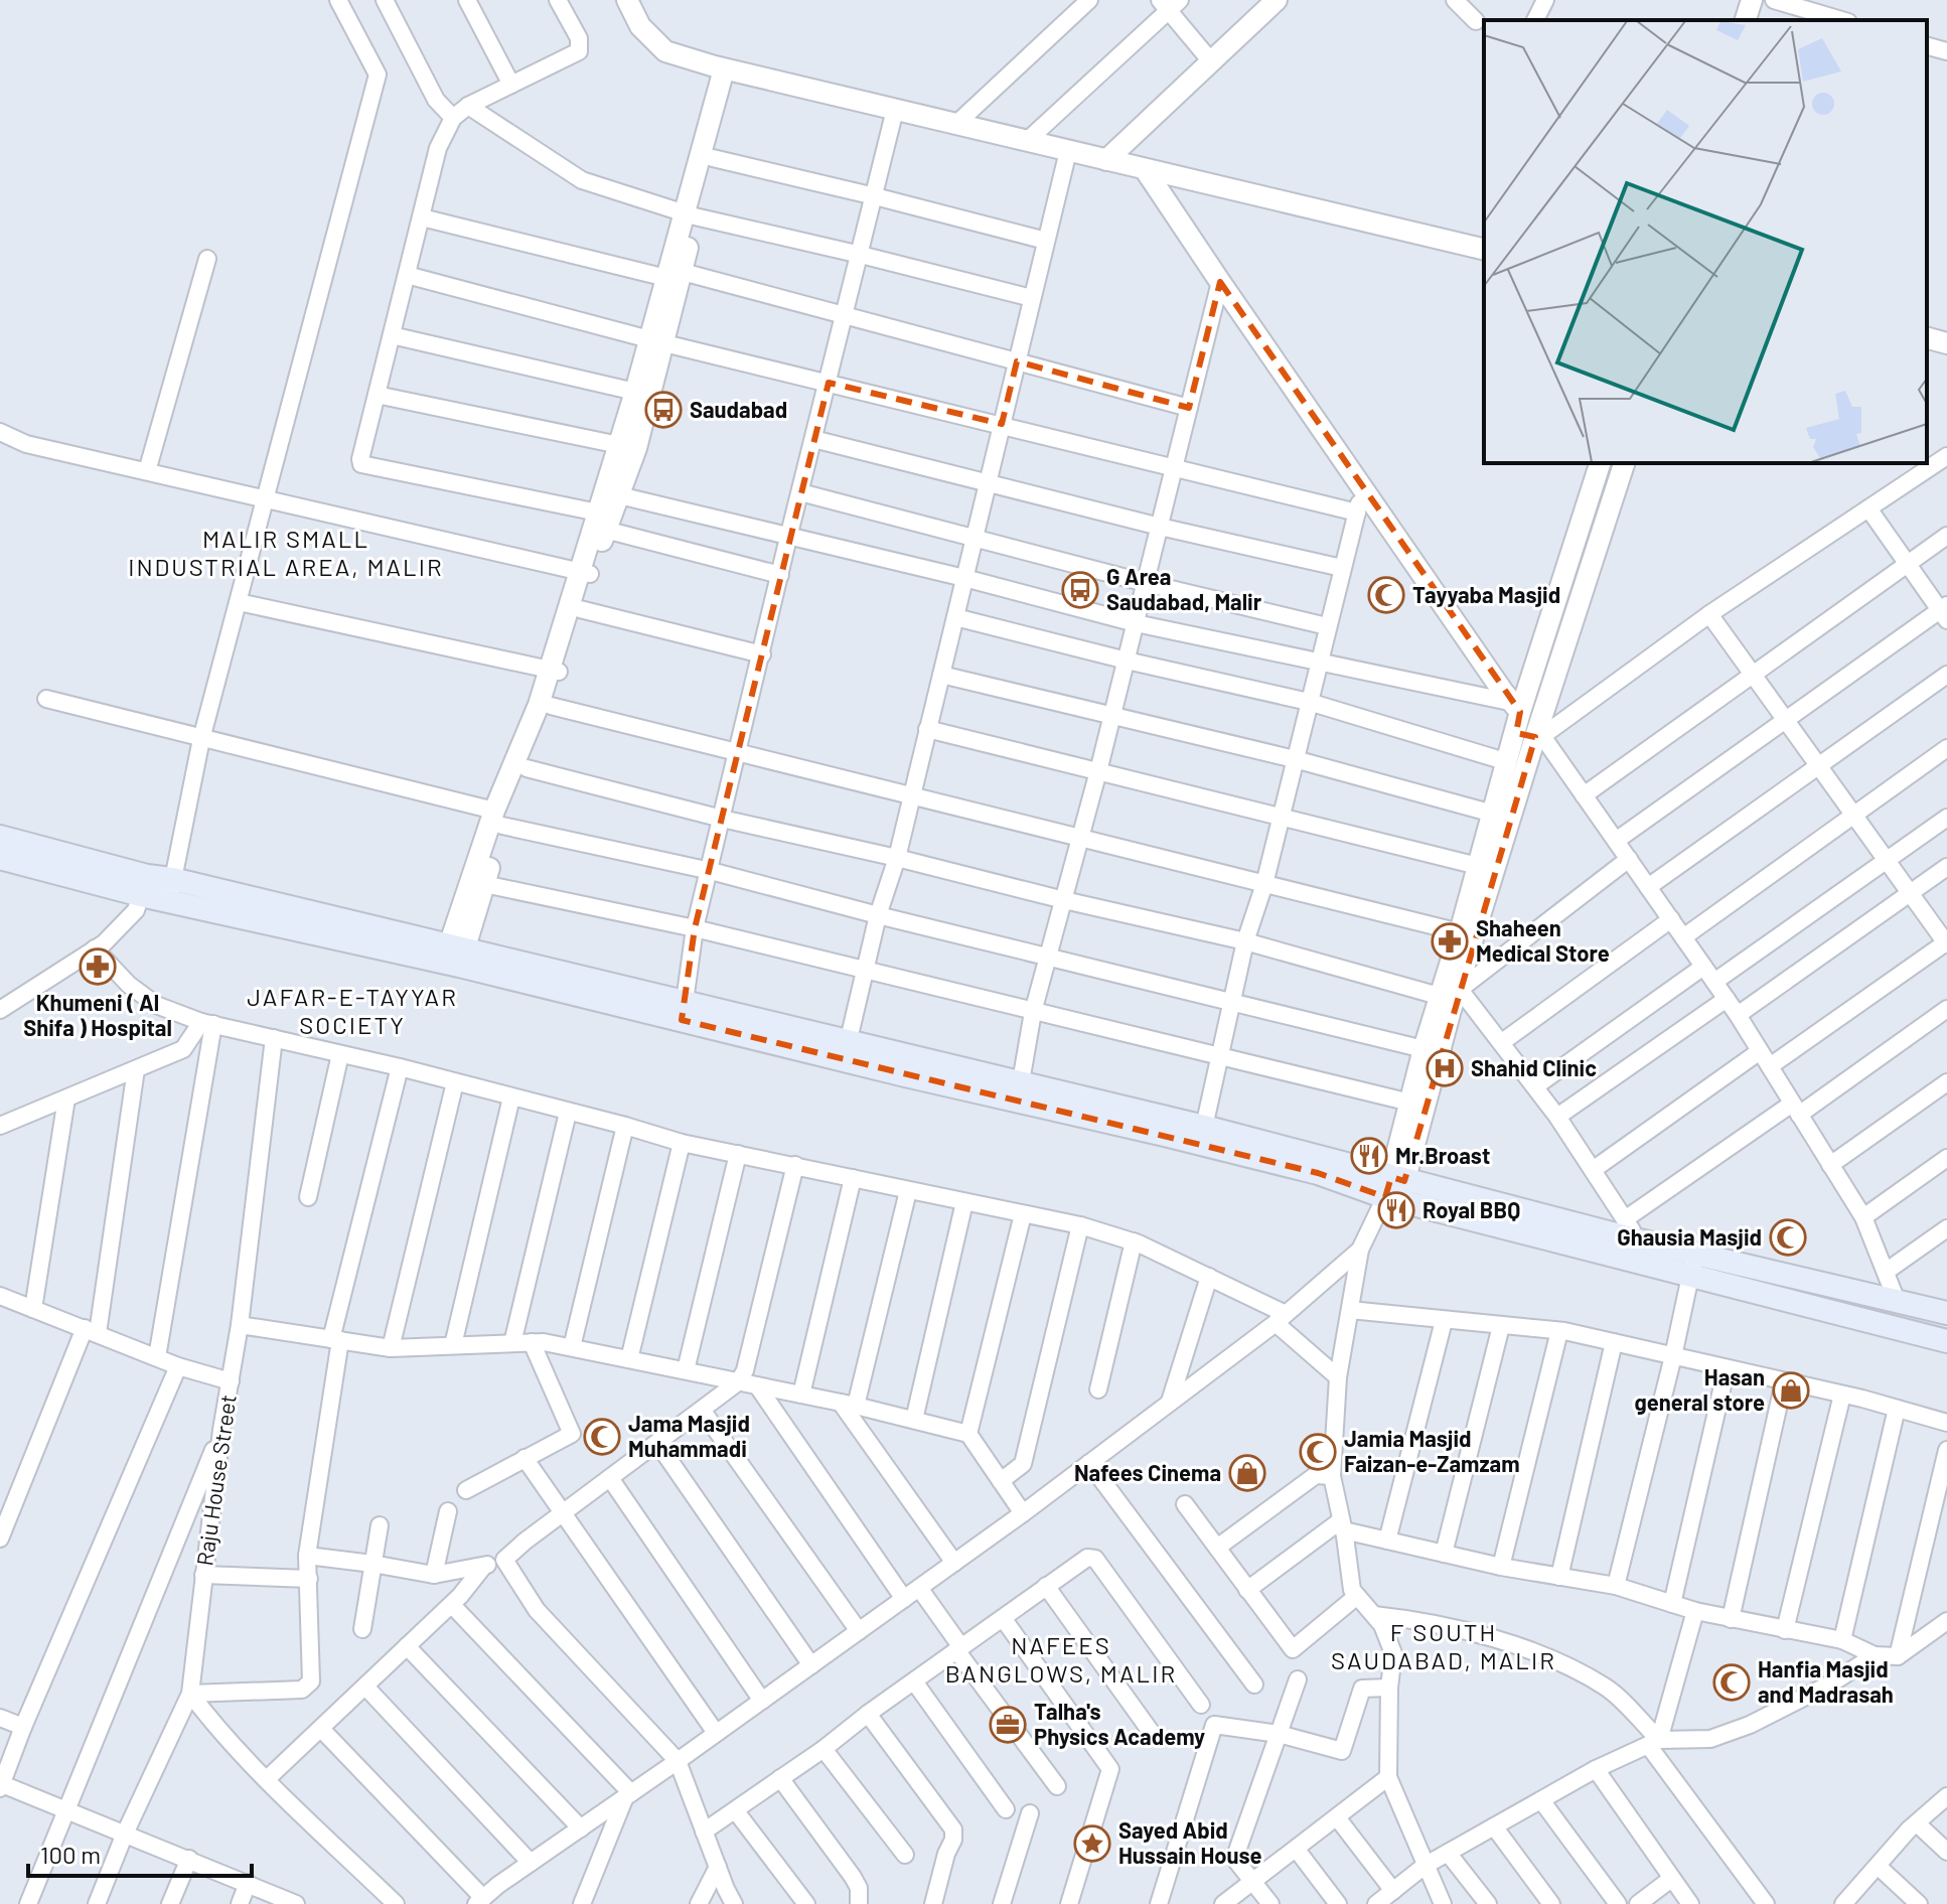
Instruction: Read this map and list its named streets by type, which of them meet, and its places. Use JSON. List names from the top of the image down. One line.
{"streets":{"street":["Raju House Street"]},"districts":["MALIR SMALL INDUSTRIAL AREA, MALIR","JAFAR-E-TAYYAR SOCIETY","F SOUTH SAUDABAD, MALIR","NAFEES BANGLOWS, MALIR"],"places":{"bus stop":["Saudabad","G Area Saudabad, Malir"],"mosque":["Tayyaba Masjid","Ghausia Masjid","Jama Masjid Muhammadi","Jamia Masjid Faizan-e-Zamzam","Hanfia Masjid and Madrasah"],"pharmacy":["Shaheen Medical Store","Khumeni ( Al Shifa ) Hospital"],"hospital":["Shahid Clinic"],"restaurant":["Mr.Broast","Royal BBQ"],"shop":["Hasan general store","Nafees Cinema"],"office":["Talha's Physics Academy"],"place":["Sayed Abid Hussain House"]},"scale_bar":"100 m"}
